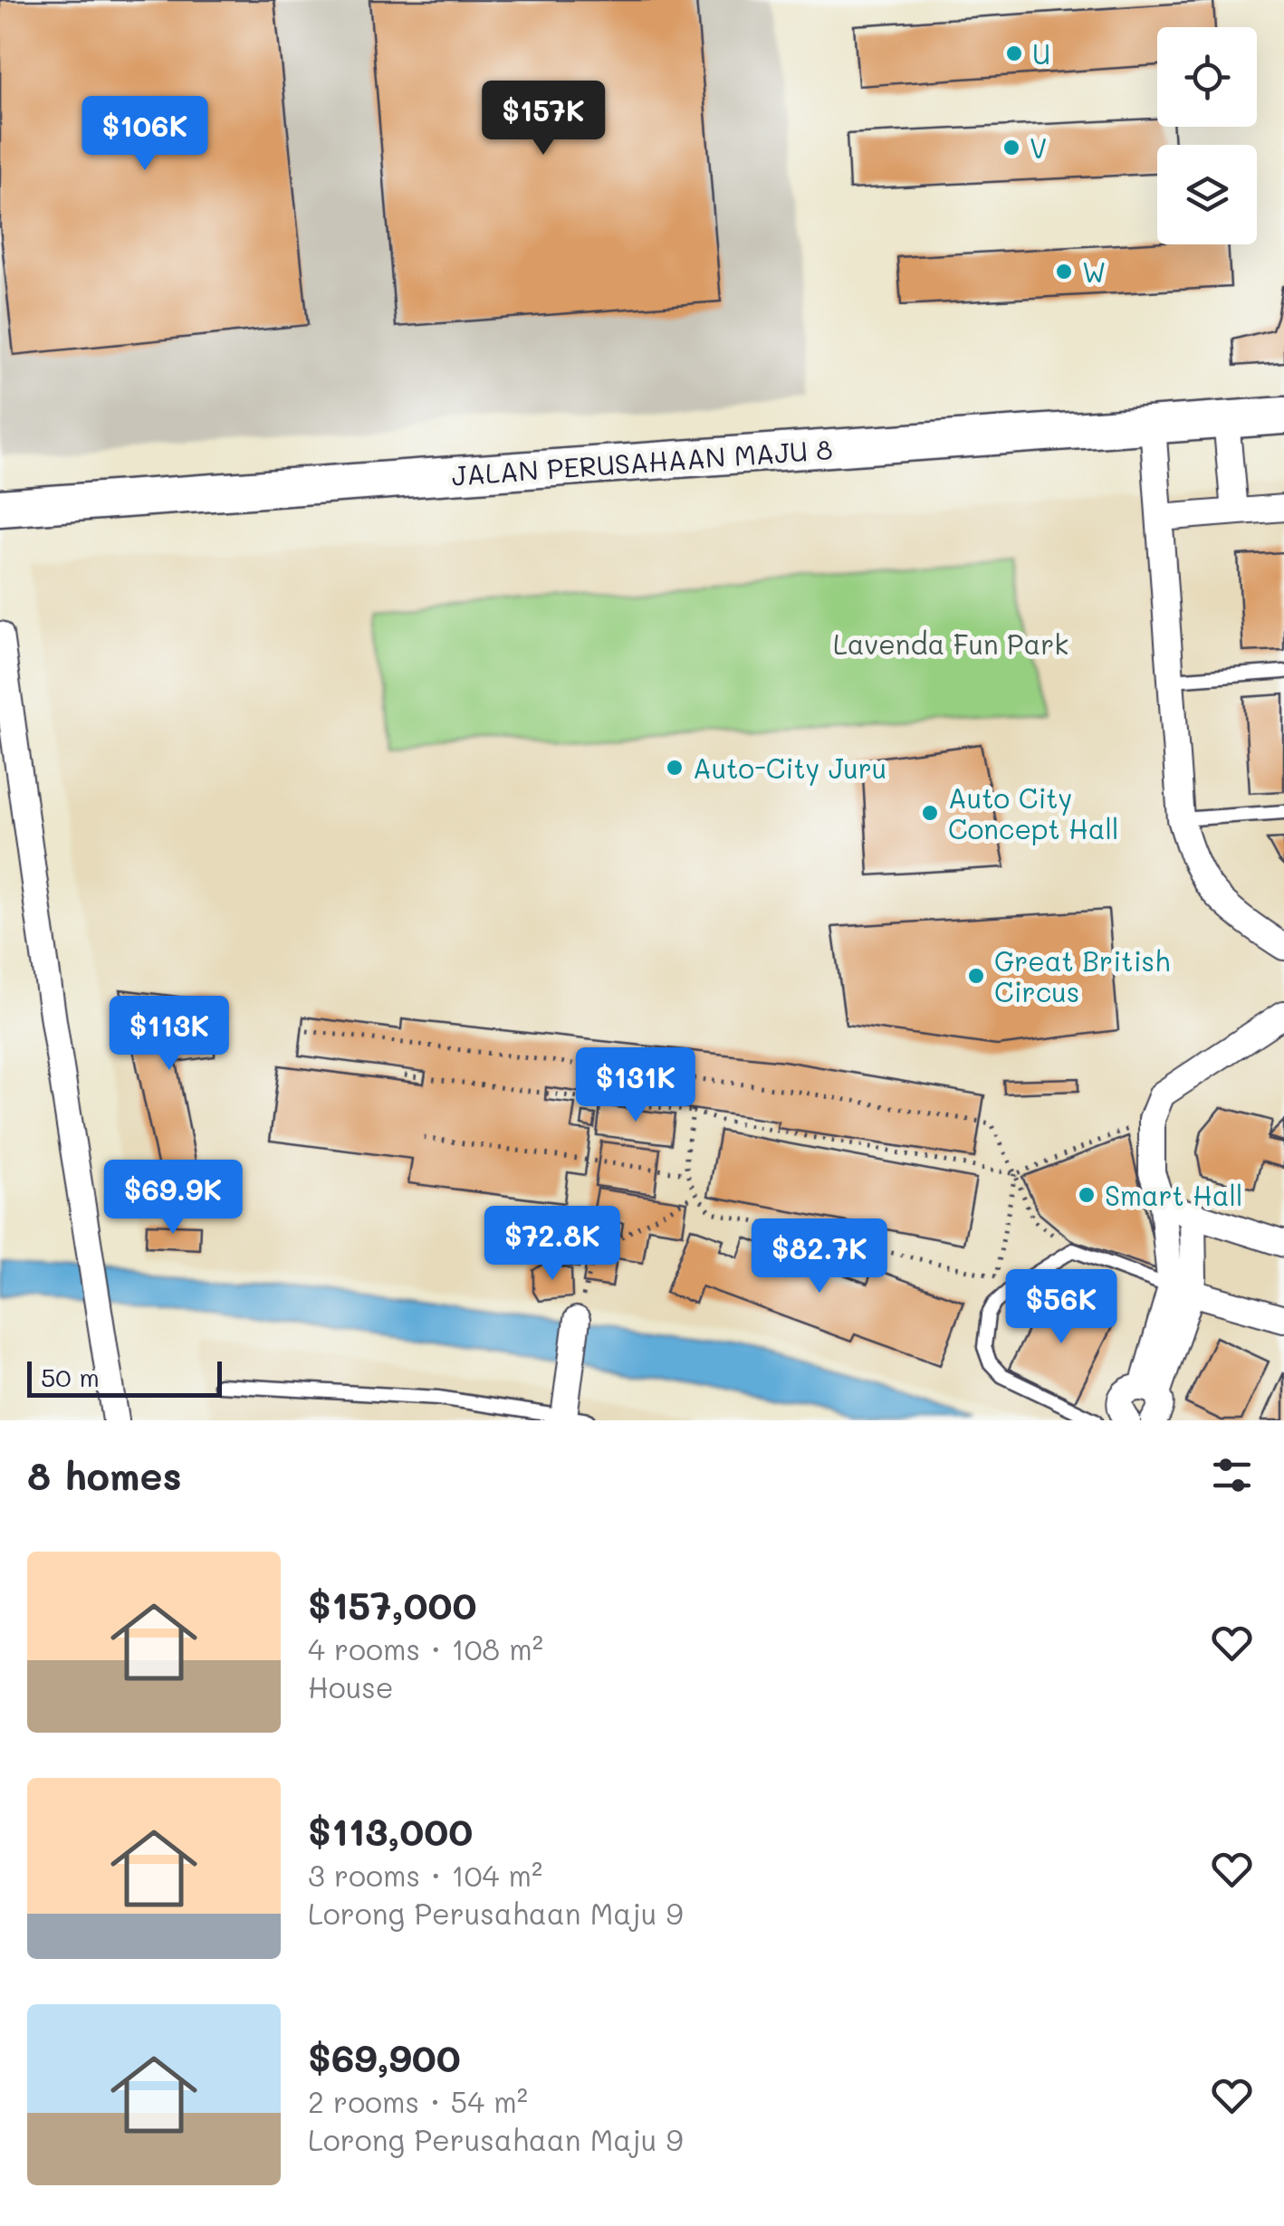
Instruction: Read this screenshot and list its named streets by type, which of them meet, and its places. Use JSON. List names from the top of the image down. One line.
{"streets":{"street":["JALAN PERUSAHAAN MAJU 8"]},"parks":["Lavenda Fun Park"],"places":["U","V","W","Auto-City Juru","Auto City Concept Hall","Great British Circus","Smart Hall"],"scale_bar":"50 m","page":{"price":["$157K","$106K","$113K","$131K","$69.9K","$72.8K","$82.7K","$56K"],"scale":"50 m","heading":"8 homes","list":[{"name":"$157,000","note":"4 rooms · 108 m² · House"},{"name":"$113,000","note":"3 rooms · 104 m² · Lorong Perusahaan Maju 9"},{"name":"$69,900","note":"2 rooms · 54 m² · Lorong Perusahaan Maju 9"}]}}
